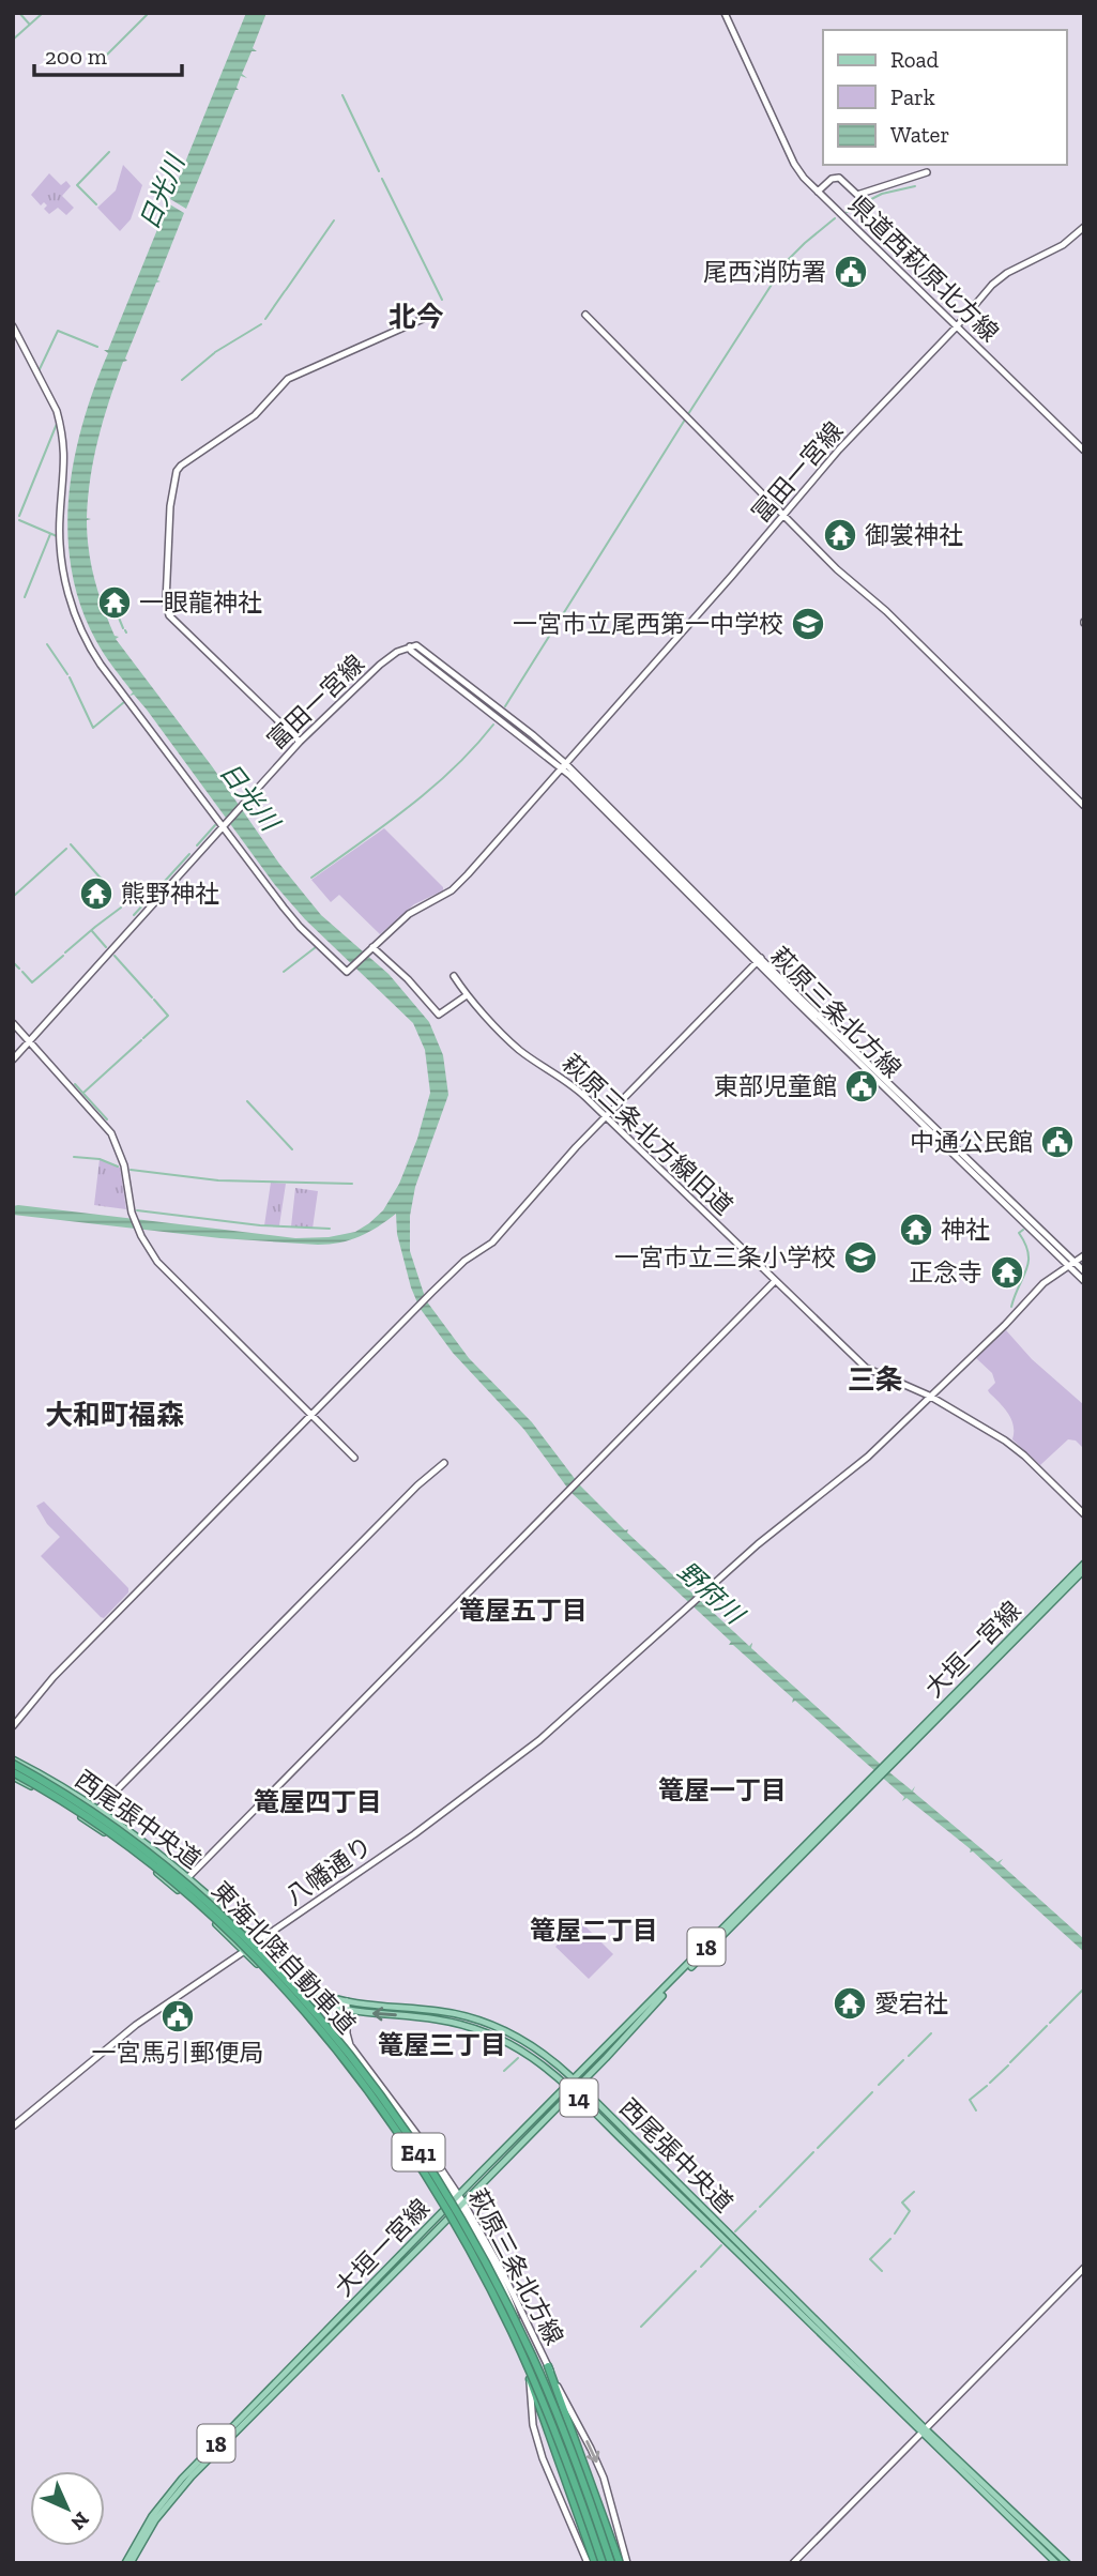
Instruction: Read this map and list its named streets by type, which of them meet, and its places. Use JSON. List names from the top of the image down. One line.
{"streets":{"highway":["東海北陸自動車道","E41"],"main road":["大垣一宮線","西尾張中央道","18","14"],"street":["県道西萩原北方線","冨田一宮線","富田一宮線","萩原三条北方線","萩原三条北方線旧道","八幡通り"]},"crossings":[["県道西萩原北方線","冨田一宮線"],["冨田一宮線","富田一宮線"],["冨田一宮線","萩原三条北方線"],["富田一宮線","萩原三条北方線"],["萩原三条北方線","大垣一宮線"],["萩原三条北方線","西尾張中央道"],["萩原三条北方線","八幡通り"],["萩原三条北方線旧道","八幡通り"],["大垣一宮線","西尾張中央道"],["大垣一宮線","18"],["西尾張中央道","八幡通り"],["西尾張中央道","東海北陸自動車道"]],"districts":["北今","三条","大和町福森","篭屋五丁目","篭屋一丁目","篭屋四丁目","篭屋二丁目","篭屋三丁目"],"water":["日光川","野府川"],"places":{"public building":["尾西消防署","東部児童館","中通公民館","一宮馬引郵便局"],"temple":["御裳神社","一眼龍神社","熊野神社","神社","正念寺","愛宕社"],"school or university":["一宮市立尾西第一中学校","一宮市立三条小学校"]},"legend":["Road","Park","Water"],"scale_bar":"200 m","north":"bottom right"}
